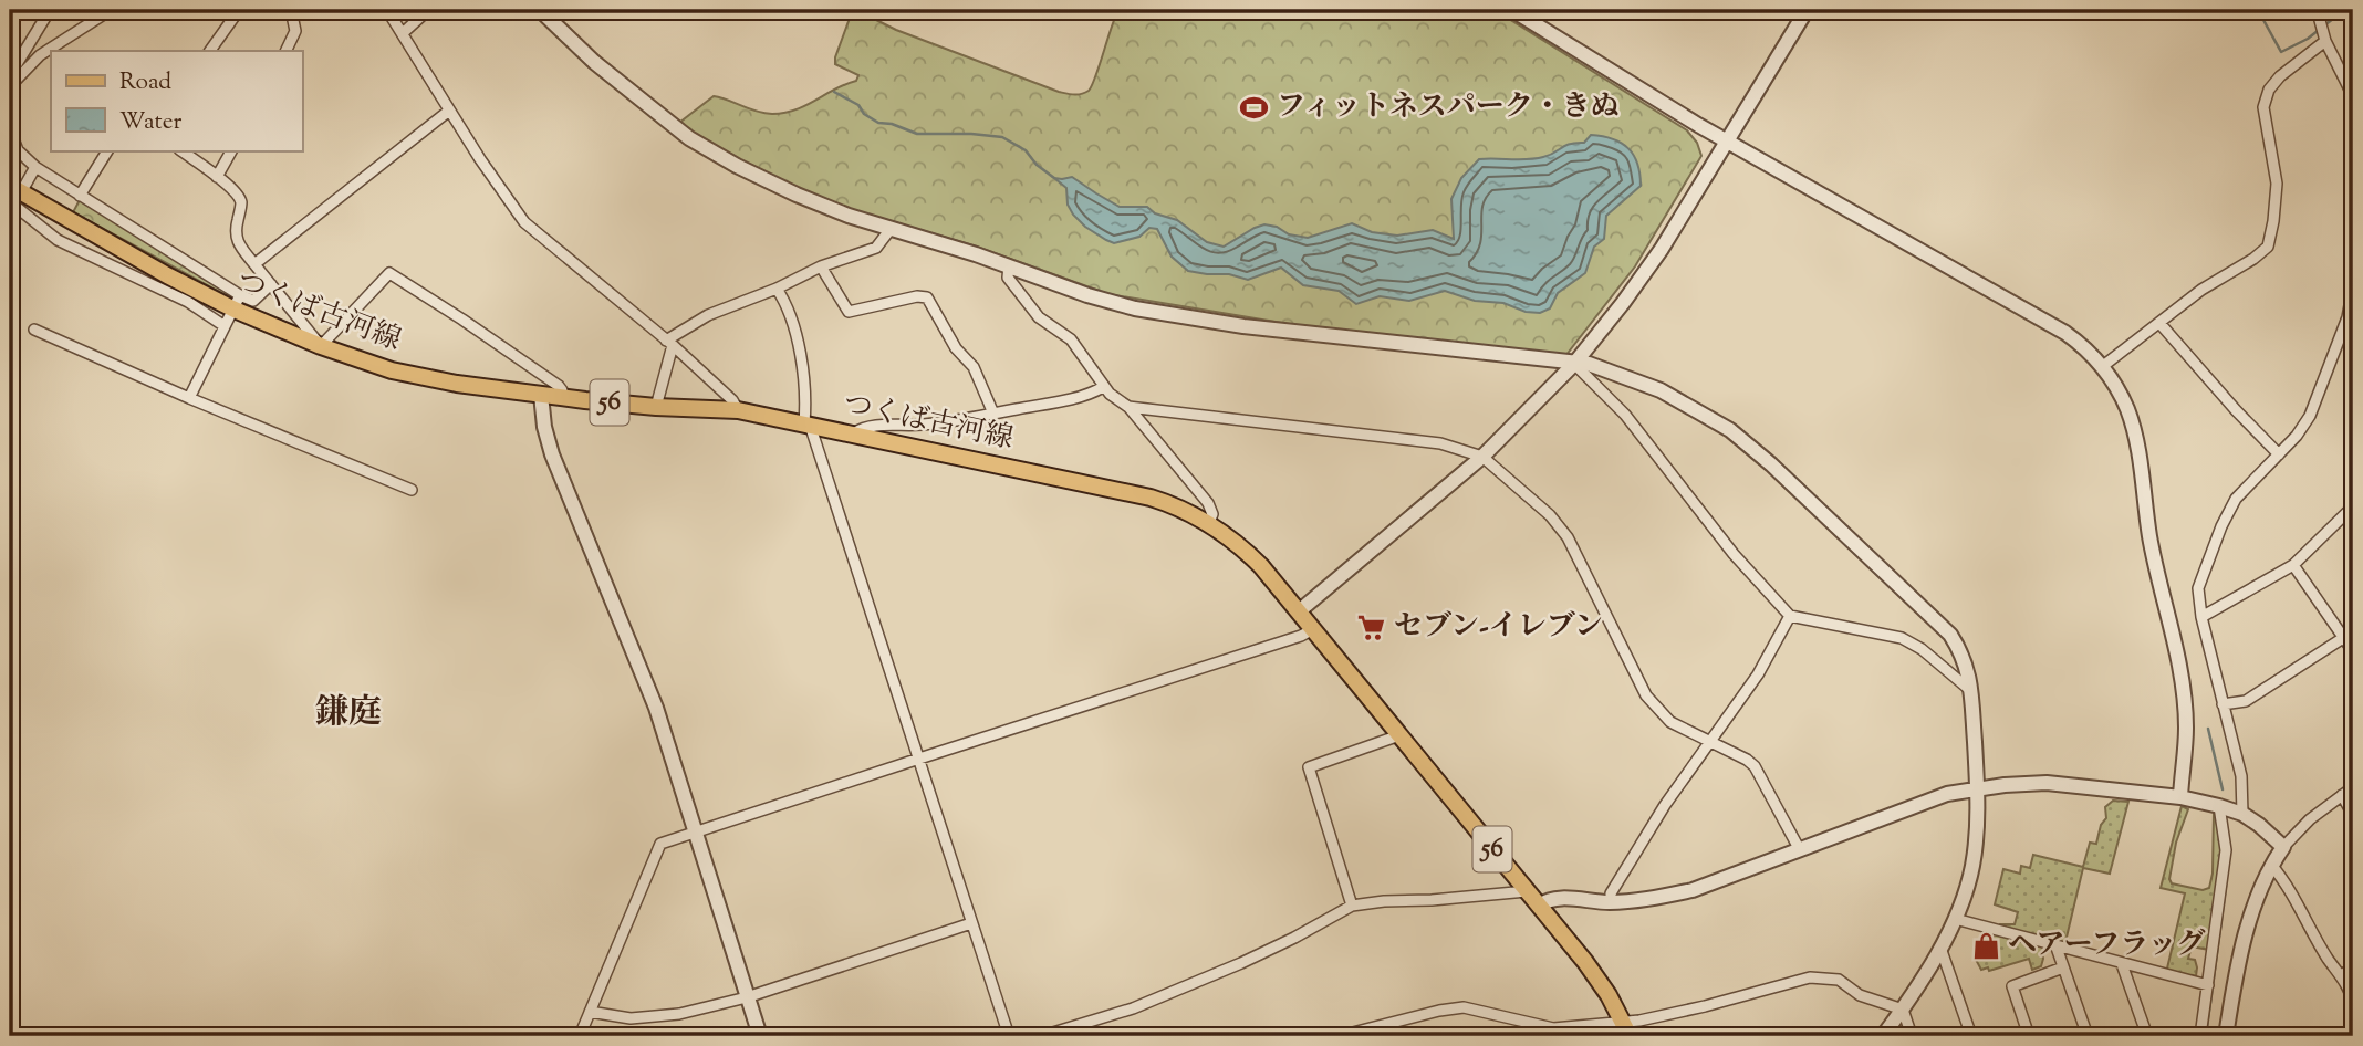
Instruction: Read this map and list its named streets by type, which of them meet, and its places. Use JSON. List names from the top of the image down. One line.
{"streets":{"main road":["つくば古河線","56"]},"districts":["鎌庭"],"places":{"sports":["フィットネスパーク・きぬ"],"supermarket":["セブン-イレブン"],"shop":["ヘアーフラッグ"]},"legend":["Road","Water"]}
